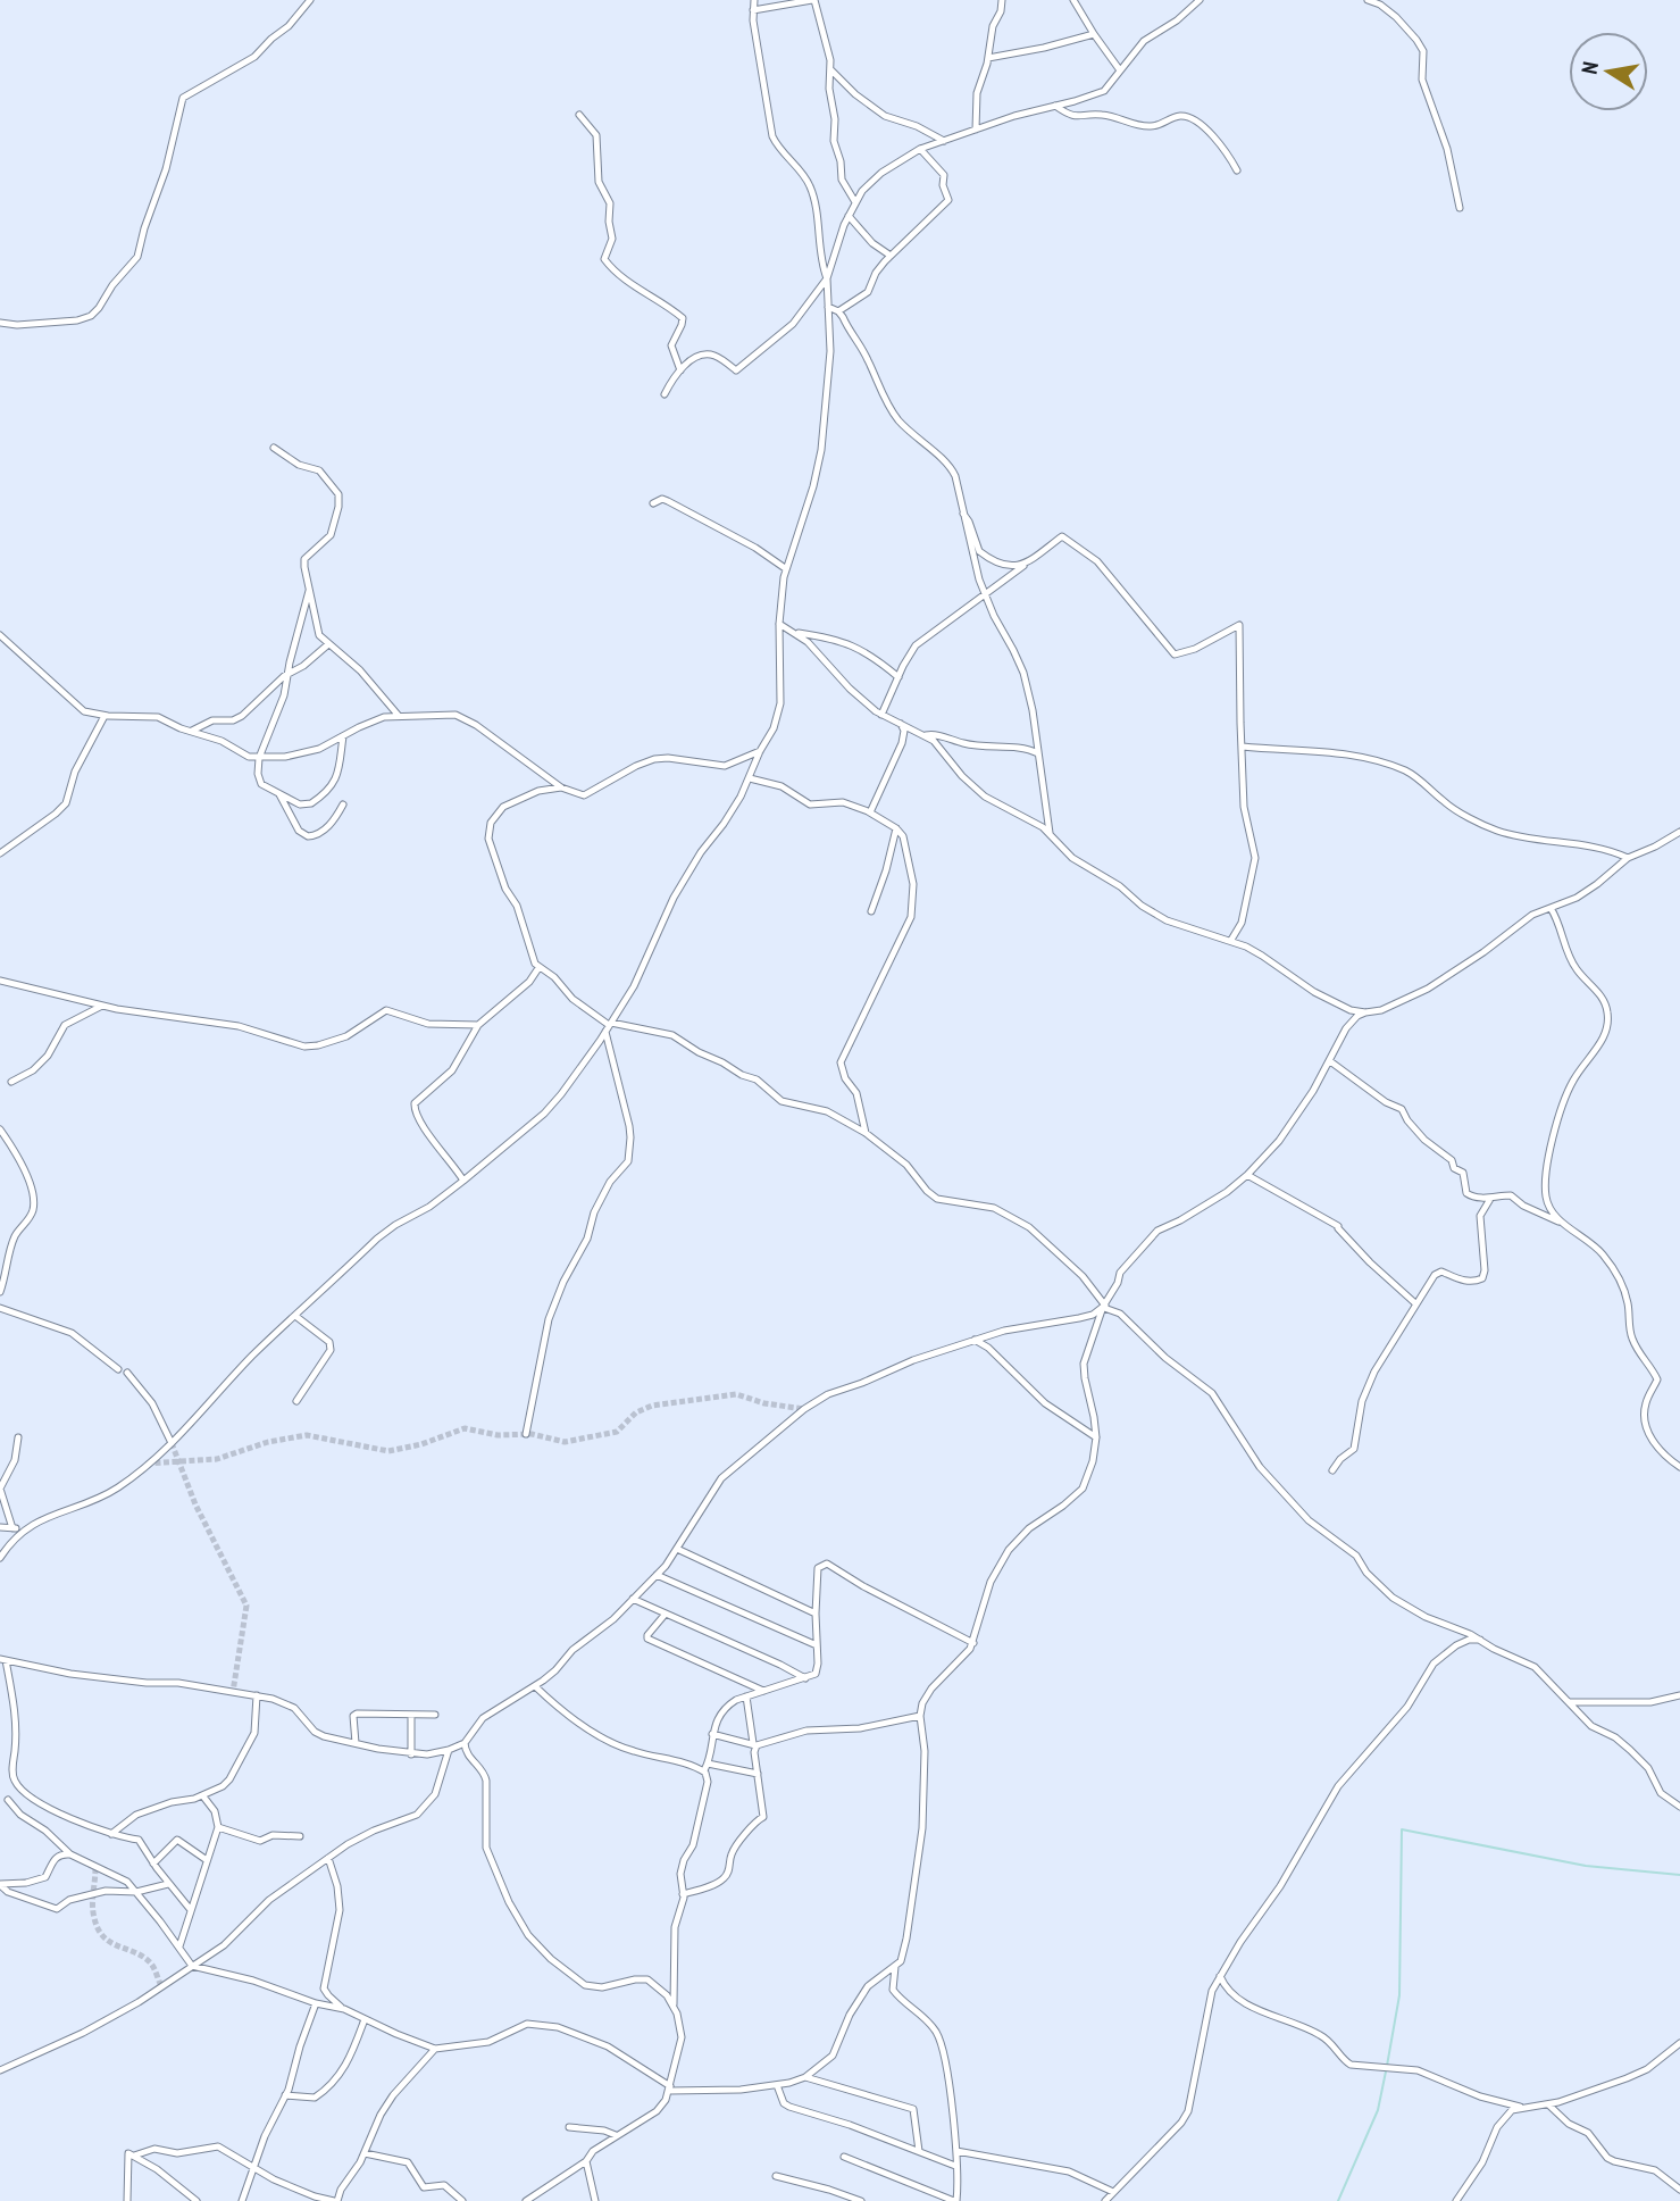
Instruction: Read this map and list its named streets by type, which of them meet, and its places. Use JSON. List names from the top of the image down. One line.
{"north":"left"}
